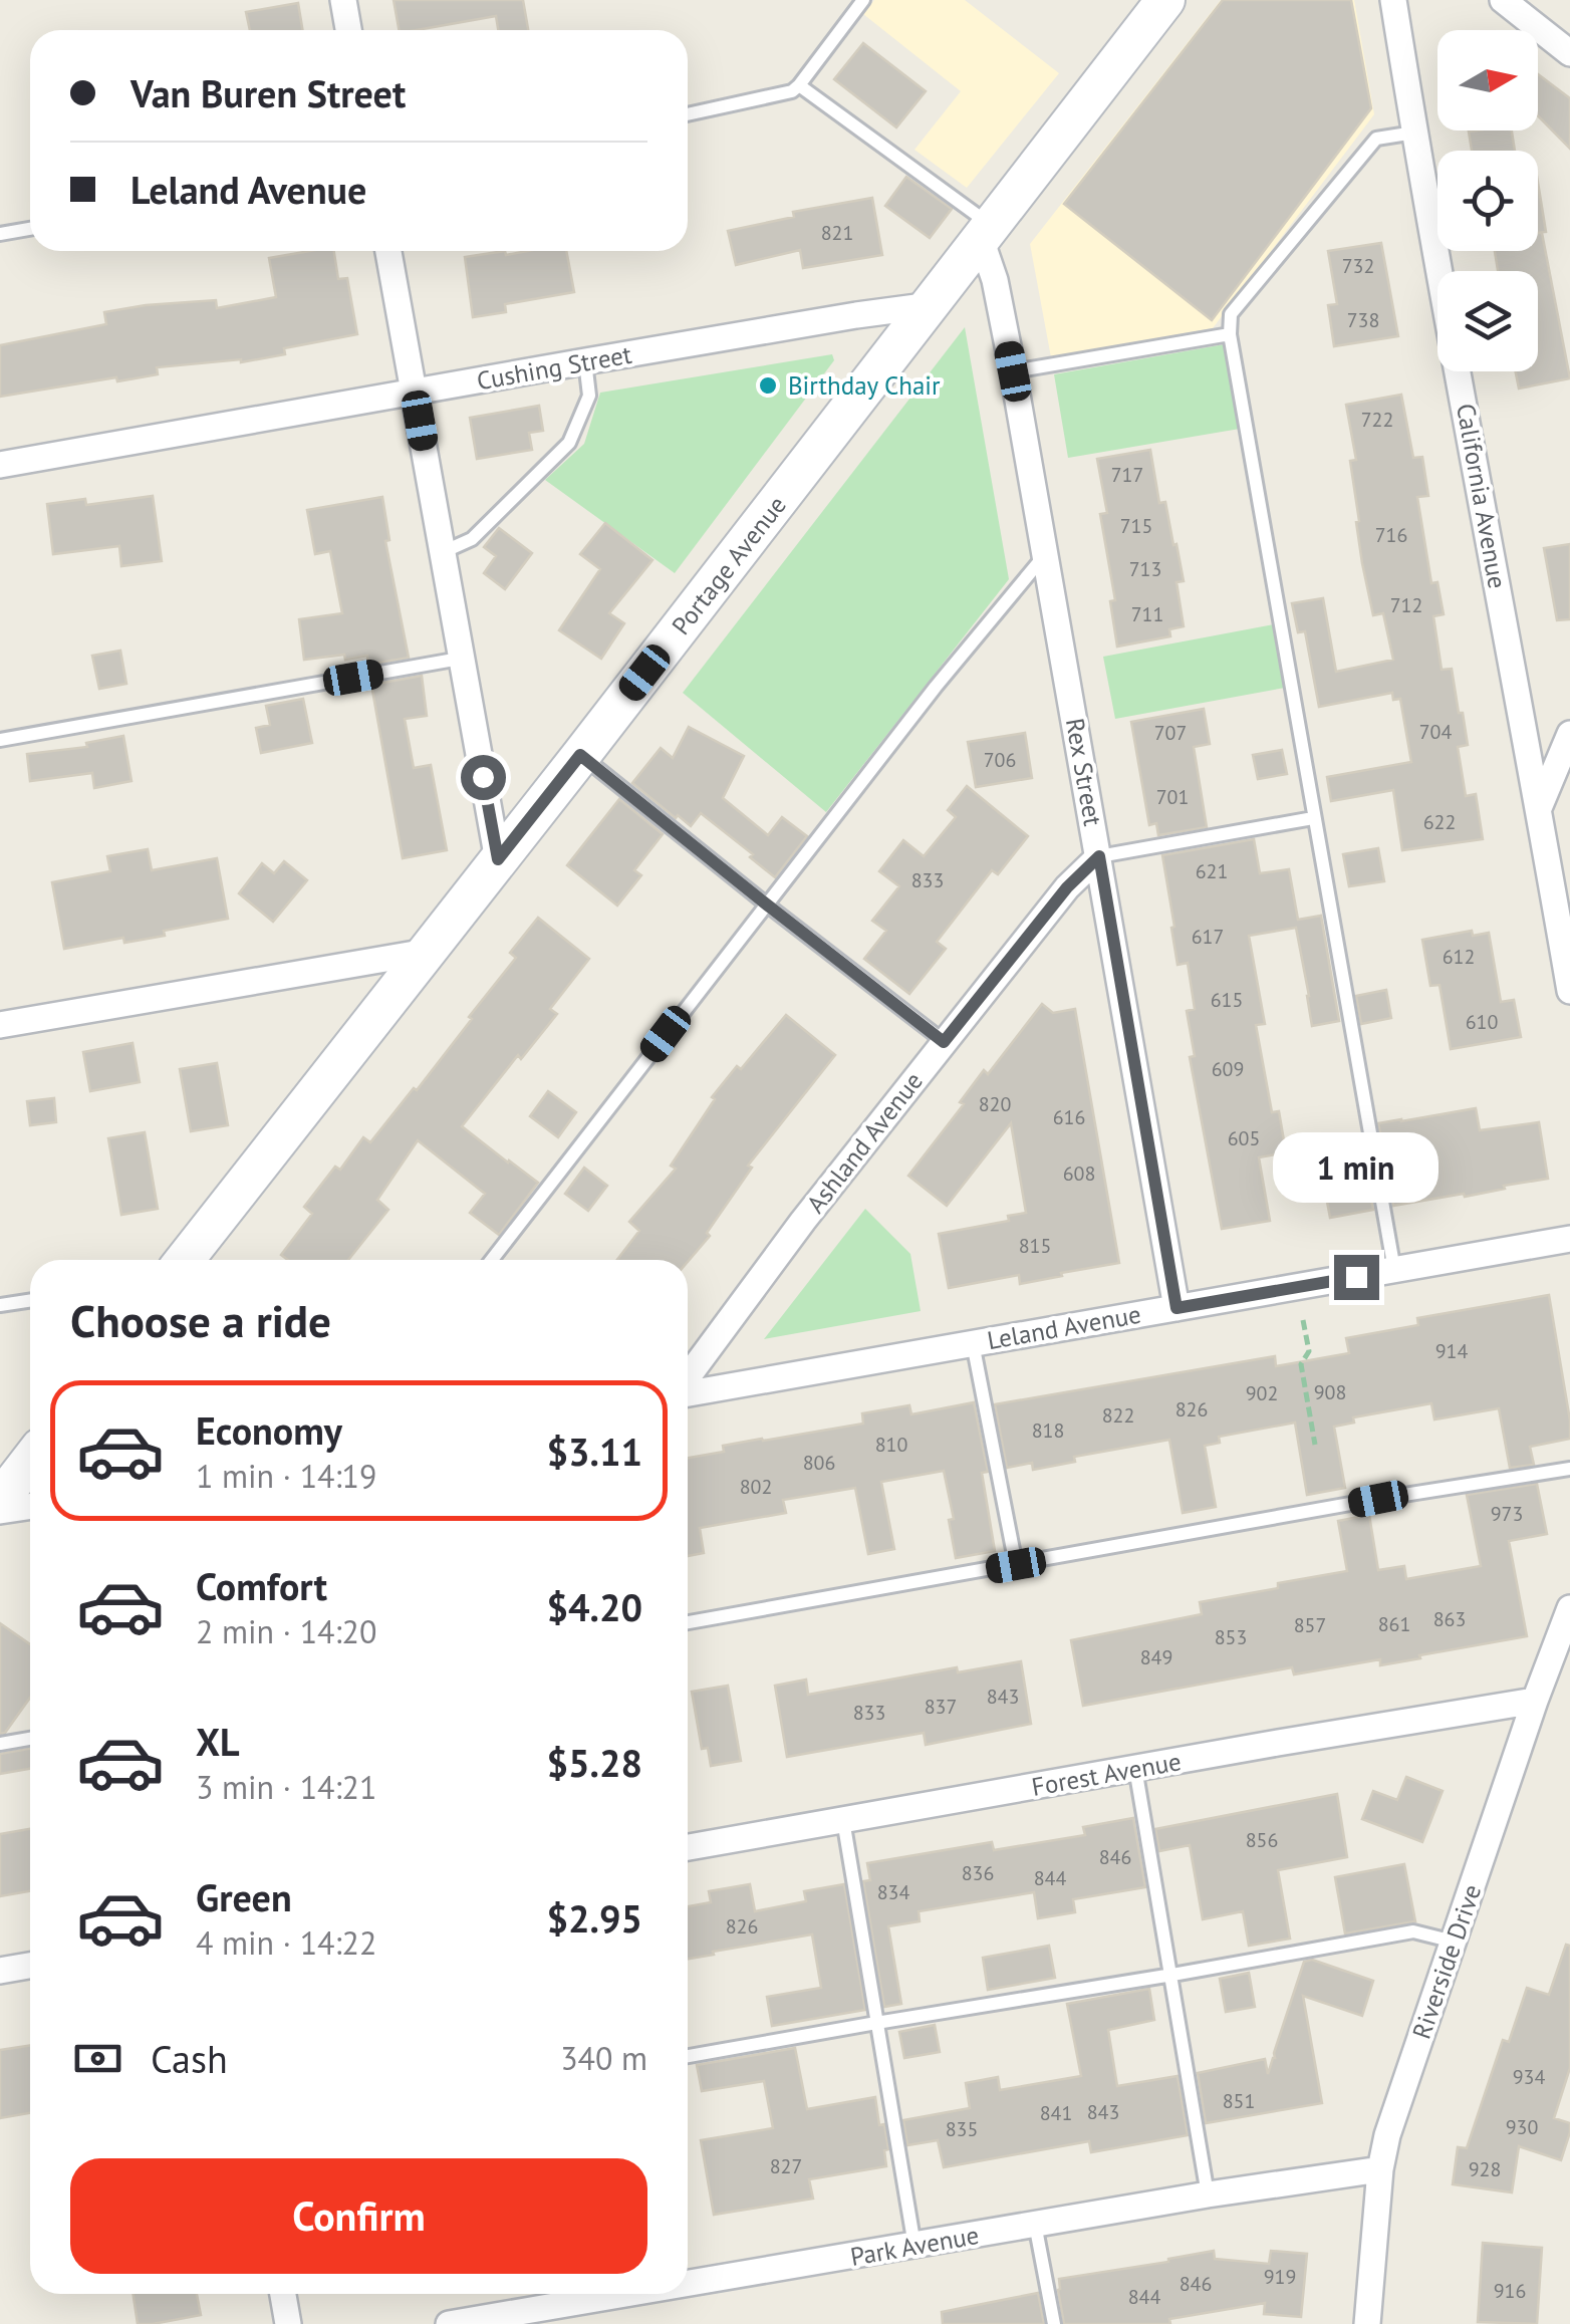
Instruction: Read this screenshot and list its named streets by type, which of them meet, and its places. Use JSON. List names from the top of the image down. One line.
{"streets":{"main road":["Portage Avenue"],"street":["Cushing Street","California Avenue","Rex Street","Ashland Avenue","Leland Avenue","Forest Avenue","Riverside Drive","Park Avenue"]},"crossings":[["Cushing Street","Portage Avenue"],["Portage Avenue","Rex Street"],["Rex Street","Ashland Avenue"],["Rex Street","Leland Avenue"],["Forest Avenue","Riverside Drive"],["Riverside Drive","Park Avenue"]],"places":["Birthday Chair"],"house_numbers":["821","732","738","722","717","715","716","713","712","711","704","707","706","701","622","621","833","617","612","615","610","609","820","616","605","608","815","914","908","902","826","822","818","810","806","802","973","863","861","857","853","849","843","837","833","856","846","836","844","834","826","934","851","843","841","930","835","827","928","919","846","916","844"],"north":"right","page":{"banner":["Van Buren Street","Leland Avenue"],"bubble":"1 min","heading":"Choose a ride","list":[{"name":"Economy","note":"1 min · 14:19","value":"$3.11"},{"name":"Comfort","note":"2 min · 14:20","value":"$4.20"},{"name":"XL","note":"3 min · 14:21","value":"$5.28"},{"name":"Green","note":"4 min · 14:22","value":"$2.95"}],"pay":["Cash","340 m"],"buttons":"Confirm"}}
